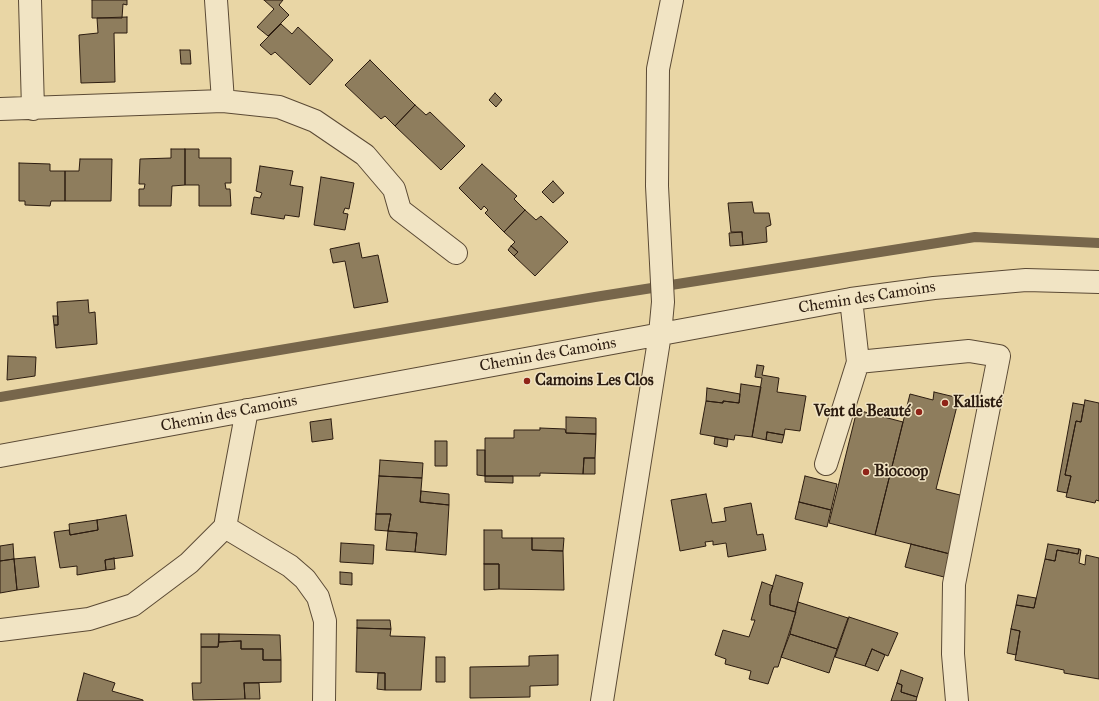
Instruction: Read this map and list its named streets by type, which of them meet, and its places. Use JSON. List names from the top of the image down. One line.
{"streets":{"street":["Chemin des Camoins"]},"places":["Camoins Les Clos","Kallisté","Vent de Beauté","Biocoop"]}
